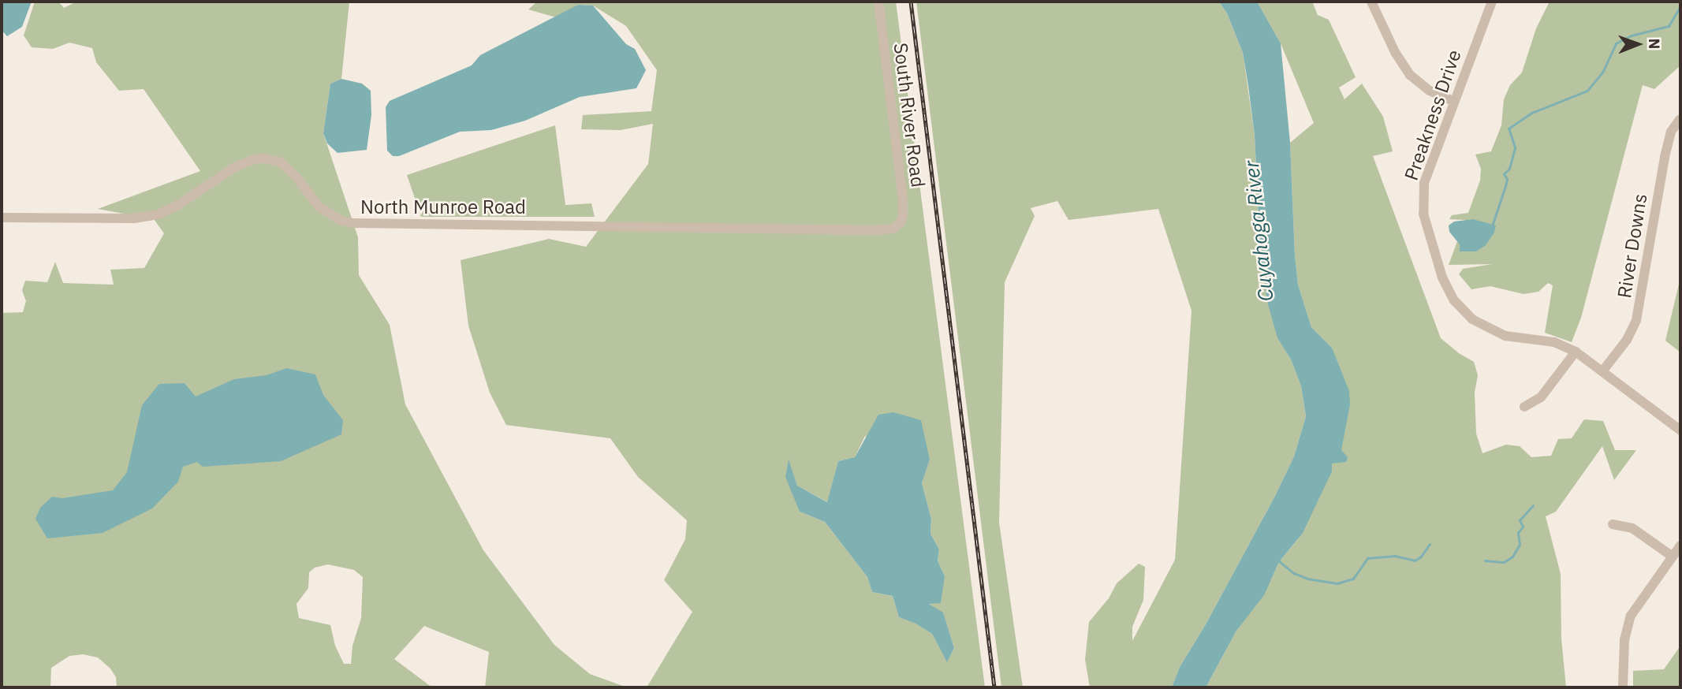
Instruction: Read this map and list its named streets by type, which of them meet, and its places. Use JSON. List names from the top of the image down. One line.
{"streets":{"street":["South River Road","Preakness Drive","North Munroe Road","River Downs"]},"crossings":[["South River Road","North Munroe Road"],["Preakness Drive","River Downs"]],"water":["Cuyahoga River"],"north":"right"}
